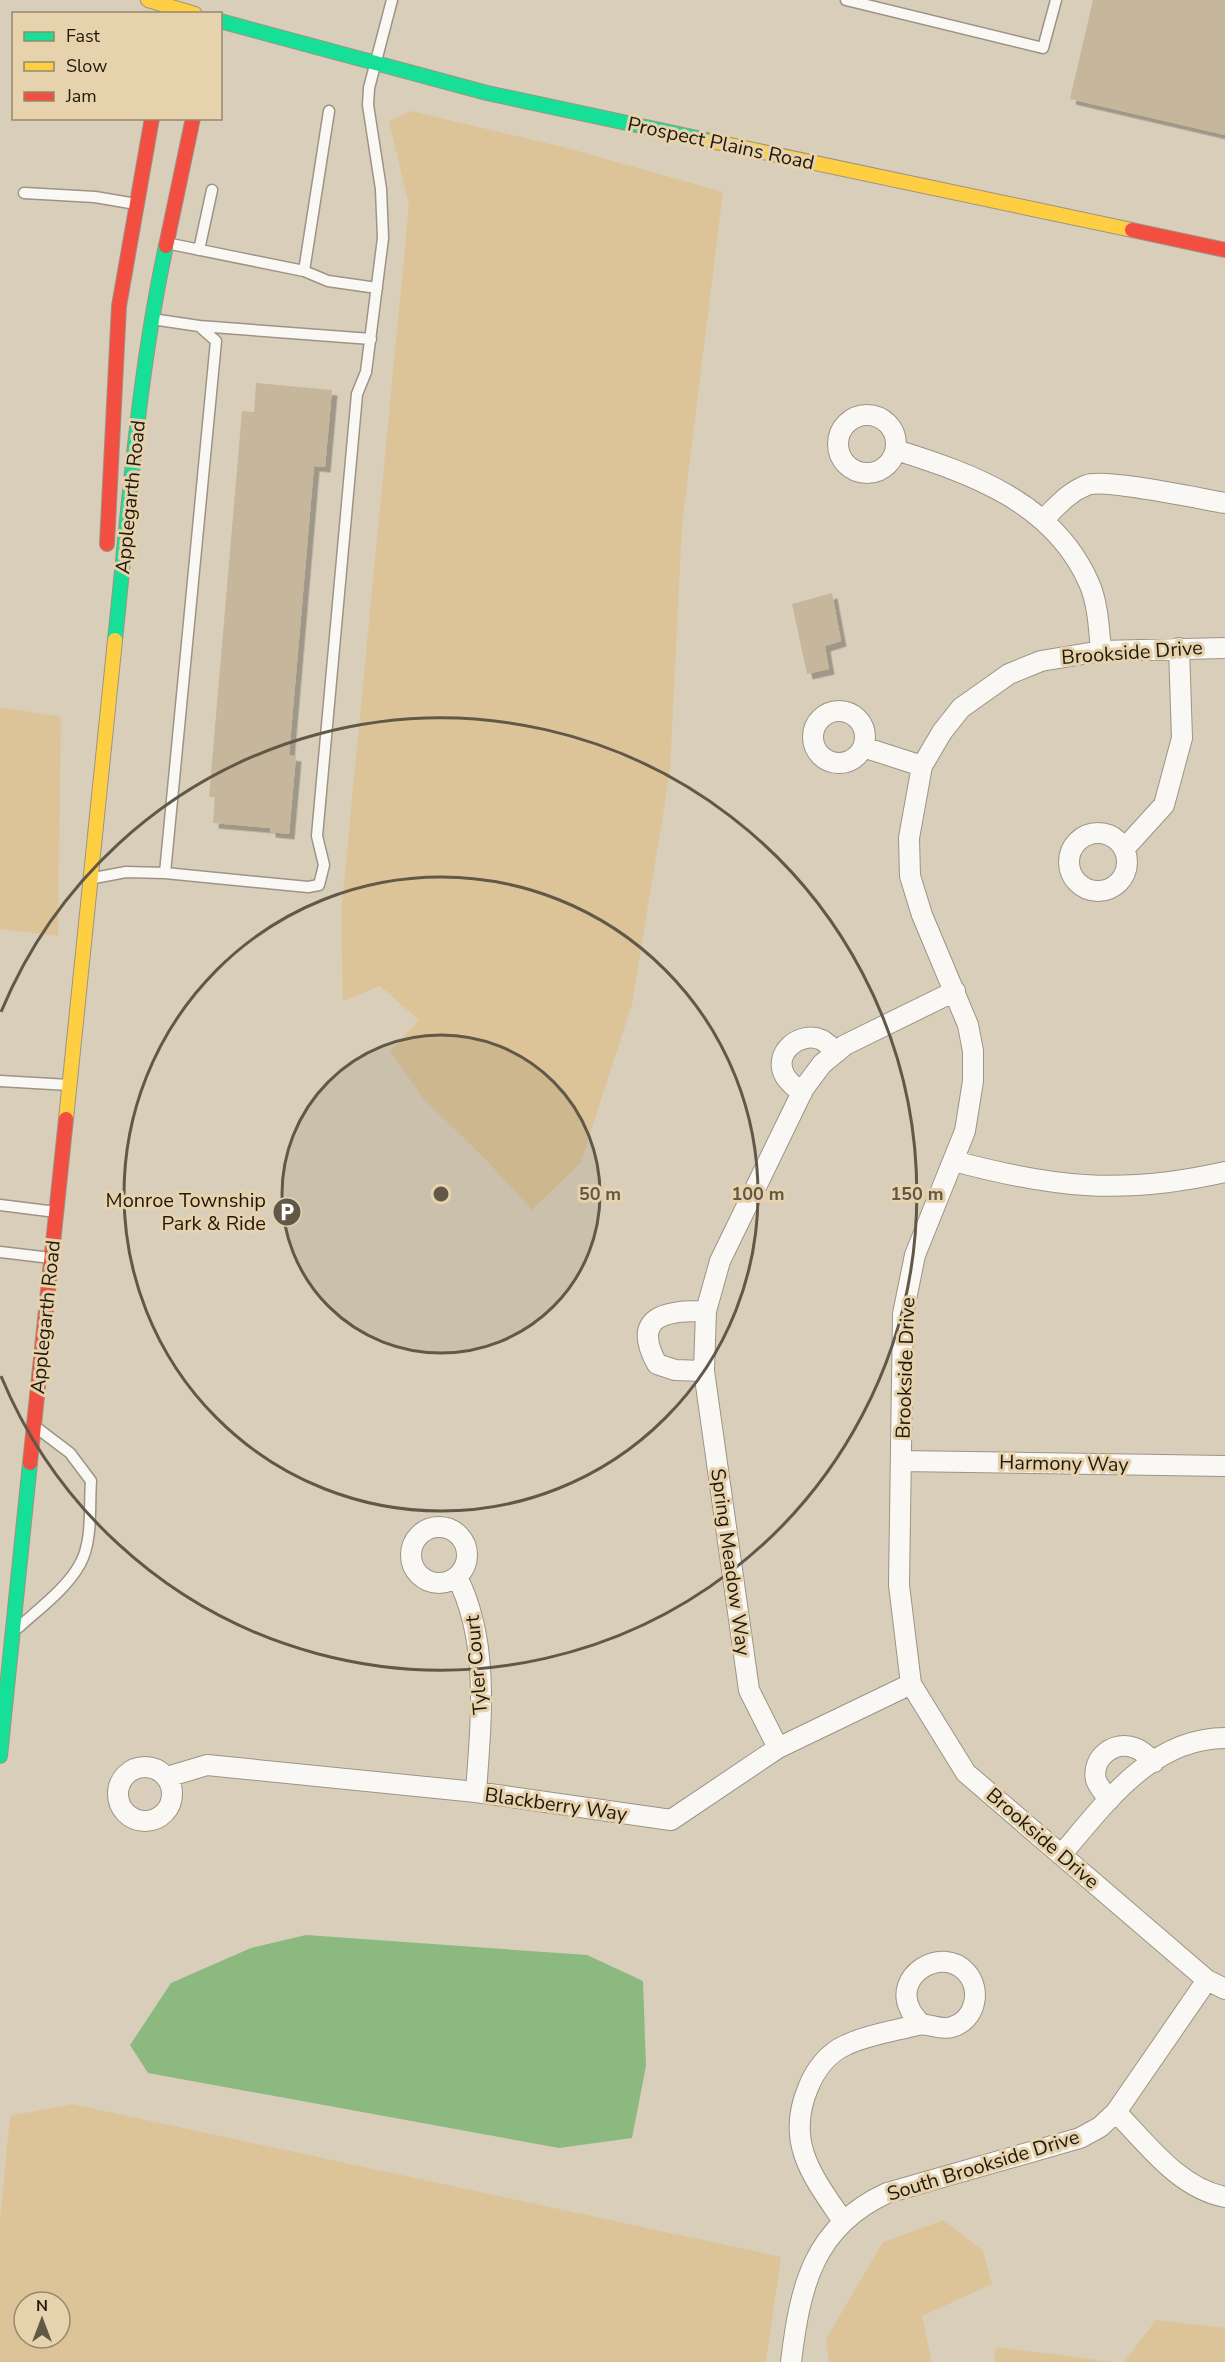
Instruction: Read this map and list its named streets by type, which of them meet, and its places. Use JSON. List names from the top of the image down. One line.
{"streets":{"main road":["Prospect Plains Road","Applegarth Road"],"street":["Brookside Drive","Harmony Way","Spring Meadow Way","Tyler Court","Blackberry Way","South Brookside Drive"]},"crossings":[["Brookside Drive","Harmony Way"],["Brookside Drive","Spring Meadow Way"],["Brookside Drive","Blackberry Way"],["Brookside Drive","South Brookside Drive"],["Spring Meadow Way","Blackberry Way"],["Tyler Court","Blackberry Way"]],"places":{"parking":["Monroe Township Park & Ride"]},"legend":["Fast","Slow","Jam"],"north":"top","rings":["50 m","100 m","150 m"]}
